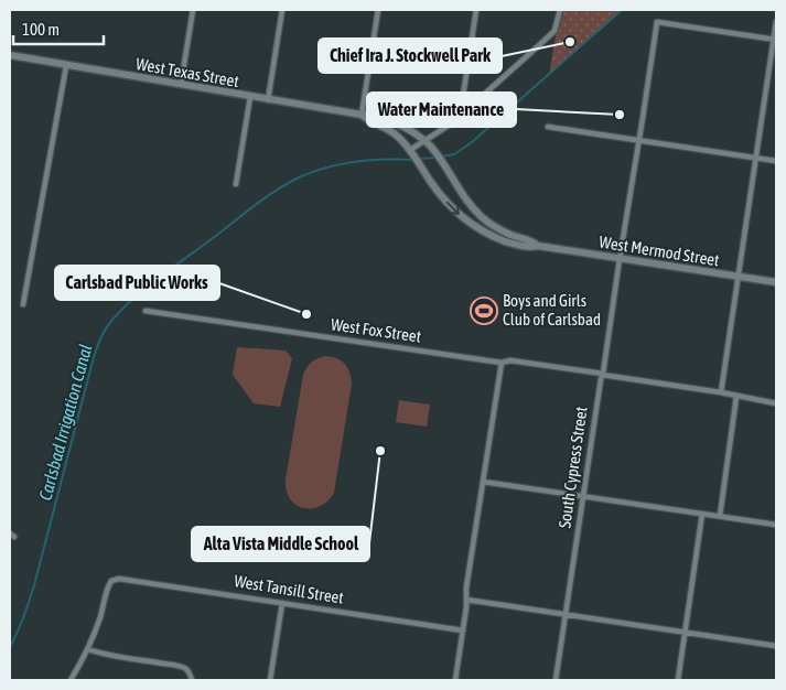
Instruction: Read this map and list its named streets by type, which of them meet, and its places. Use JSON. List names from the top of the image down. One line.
{"streets":{"street":["West Texas Street","West Mermod Street","West Fox Street","South Cypress Street","West Tansill Street"]},"crossings":[["West Texas Street","West Mermod Street"],["West Mermod Street","South Cypress Street"],["West Fox Street","South Cypress Street"]],"water":["Carlsbad Irrigation Canal"],"places":{"other":["Chief Ira J. Stockwell Park","Water Maintenance","Carlsbad Public Works","Alta Vista Middle School"],"sports":["Boys and Girls Club of Carlsbad"]},"scale_bar":"100 m"}
